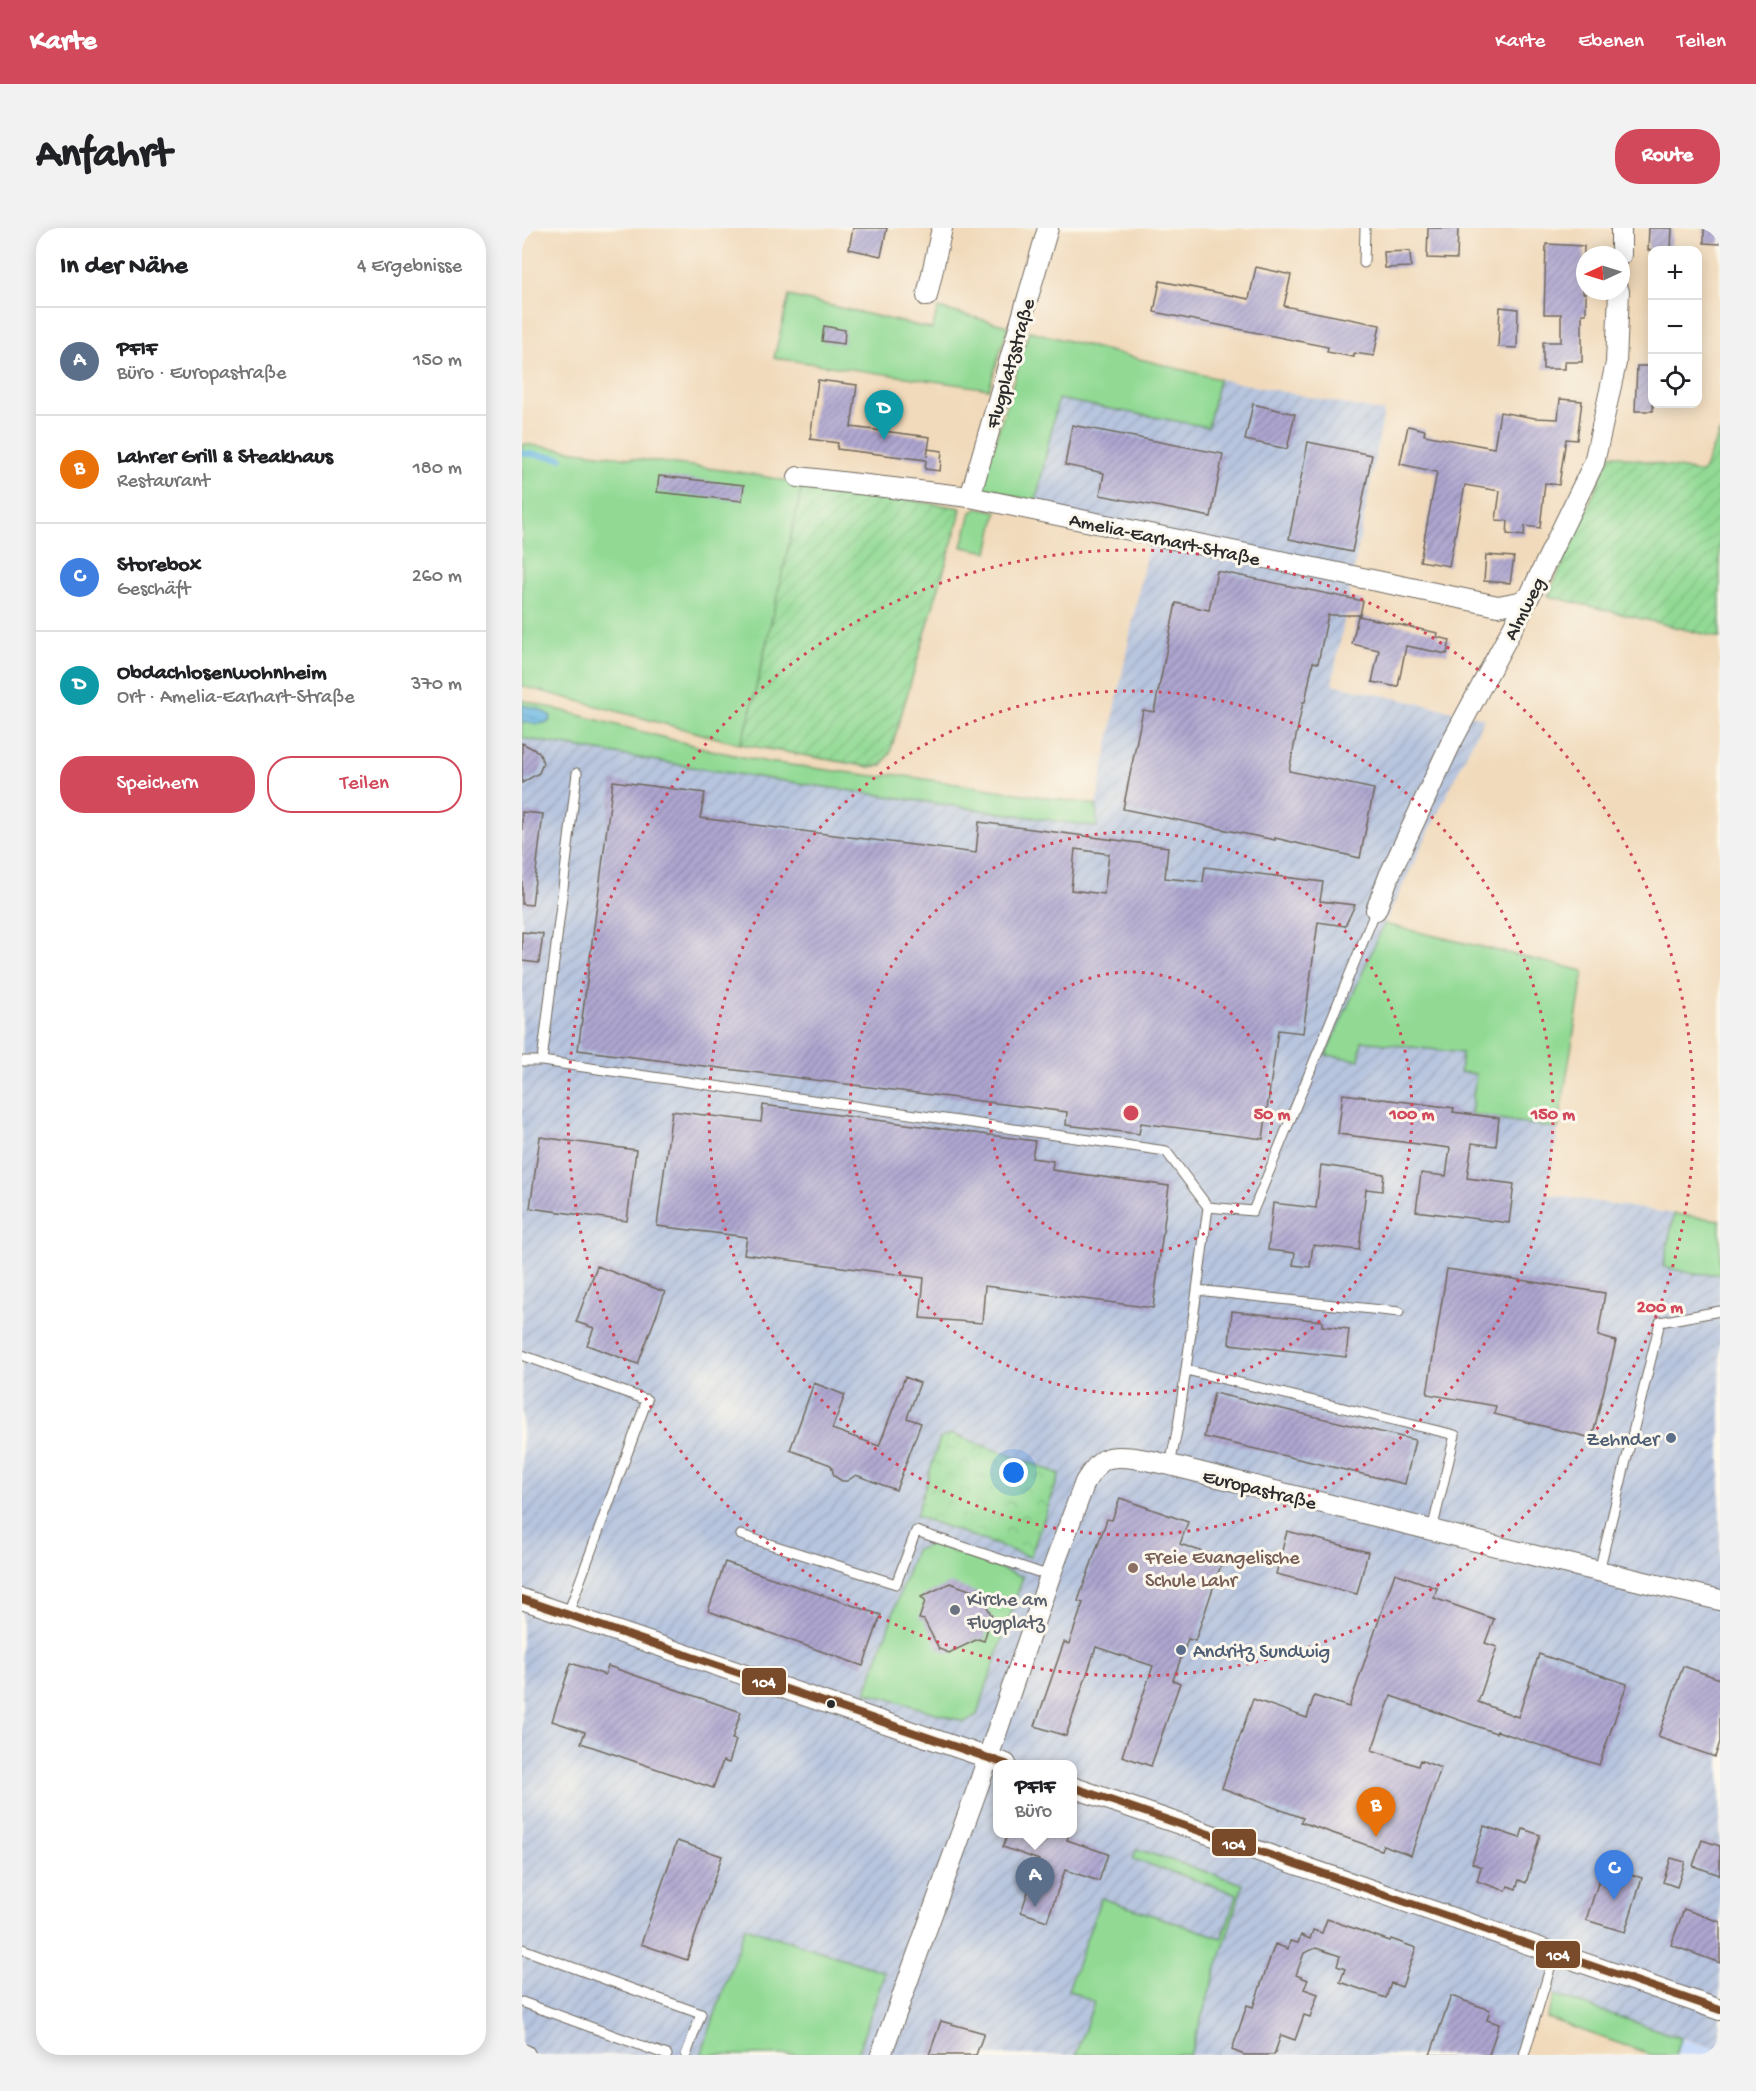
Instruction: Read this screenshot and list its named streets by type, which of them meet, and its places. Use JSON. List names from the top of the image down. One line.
{"streets":{"street":["Flugplatzstraße","Amelia-Earhart-Straße","Almweg","Europastraße"]},"crossings":[["Flugplatzstraße","Amelia-Earhart-Straße"],["Amelia-Earhart-Straße","Almweg"]],"places":["Zehnder","Freie Evangelische Schule Lahr","Kirche am Flugplatz","Andritz Sundwig"],"lines":["transit line 104"],"north":"left","page":{"header":"Karte","nav":["Karte","Ebenen","Teilen"],"buttons":["Route",["Speichern","Teilen"]],"title":"Anfahrt","heading":["In der Nähe","4 Ergebnisse"],"map_buttons":["+","−"],"list":[{"mark":"A","name":"PFIF","note":"Büro · Europastraße","value":"150 m"},{"mark":"B","name":"Lahrer Grill & Steakhaus","note":"Restaurant","value":"180 m"},{"mark":"C","name":"Storebox","note":"Geschäft","value":"260 m"},{"mark":"D","name":"Obdachlosenwohnheim","note":"Ort · Amelia-Earhart-Straße","value":"370 m"}],"pins":["D","B","C","A"],"popup":["PFIF","Büro"]},"rings":["50 m","100 m","150 m","200 m"]}
